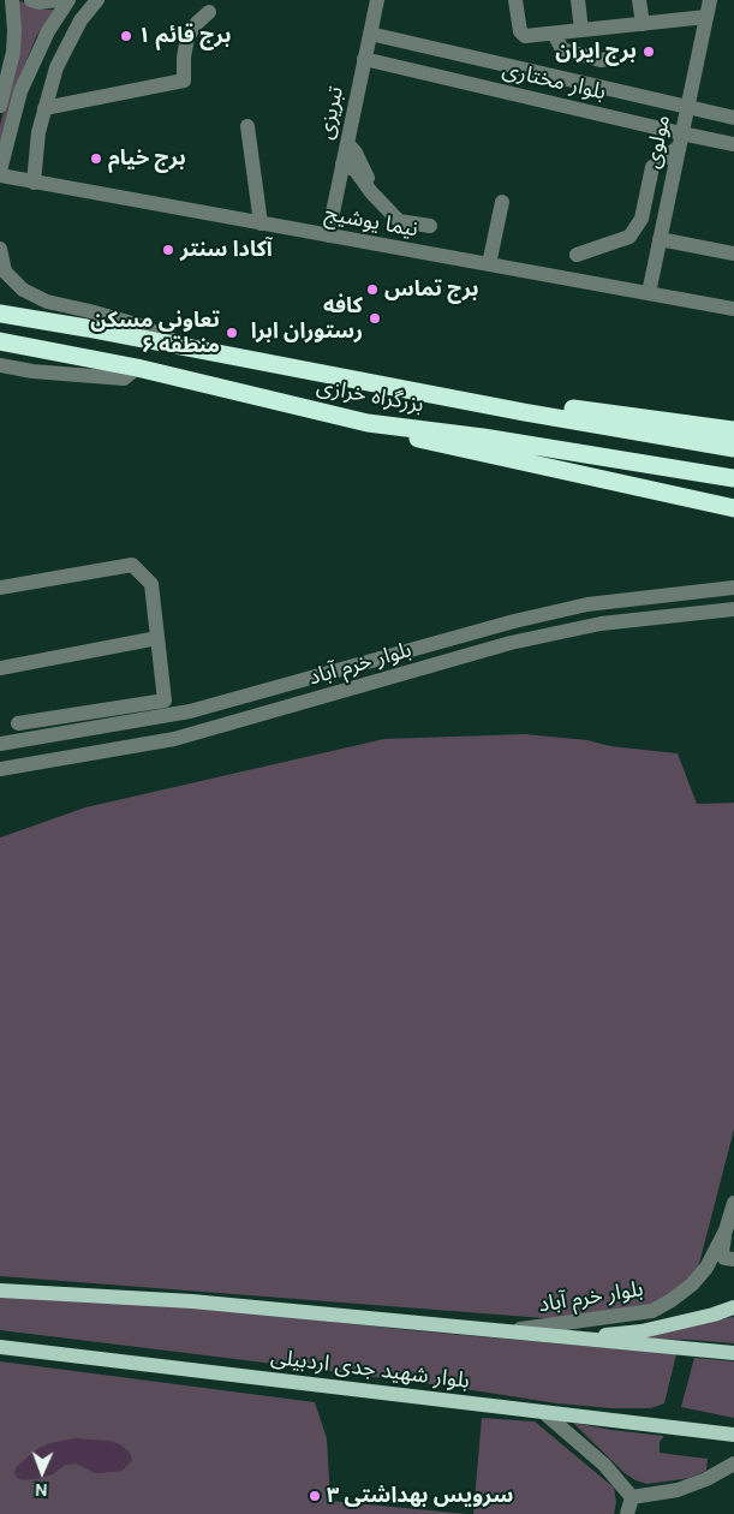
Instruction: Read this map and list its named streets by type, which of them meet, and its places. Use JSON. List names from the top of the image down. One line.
{"streets":{"highway":["بزرگراه خرازی"],"main road":["بلوار شهید جدی اردبیلی"],"street":["بلوار مختاری","تبریزی","مولوی","نیما یوشیج","بلوار خرم آباد"]},"crossings":[["بلوار مختاری","تبریزی"],["بلوار مختاری","مولوی"],["تبریزی","نیما یوشیج"],["مولوی","نیما یوشیج"]],"places":["برج قائم ۱","برج ایران","برج خیام","آکادا سنتر","برج تماس","کافه رستوران ابرا","تعاونی مسکن منطقه ۶","سرویس بهداشتی ۳"],"north":"bottom"}
